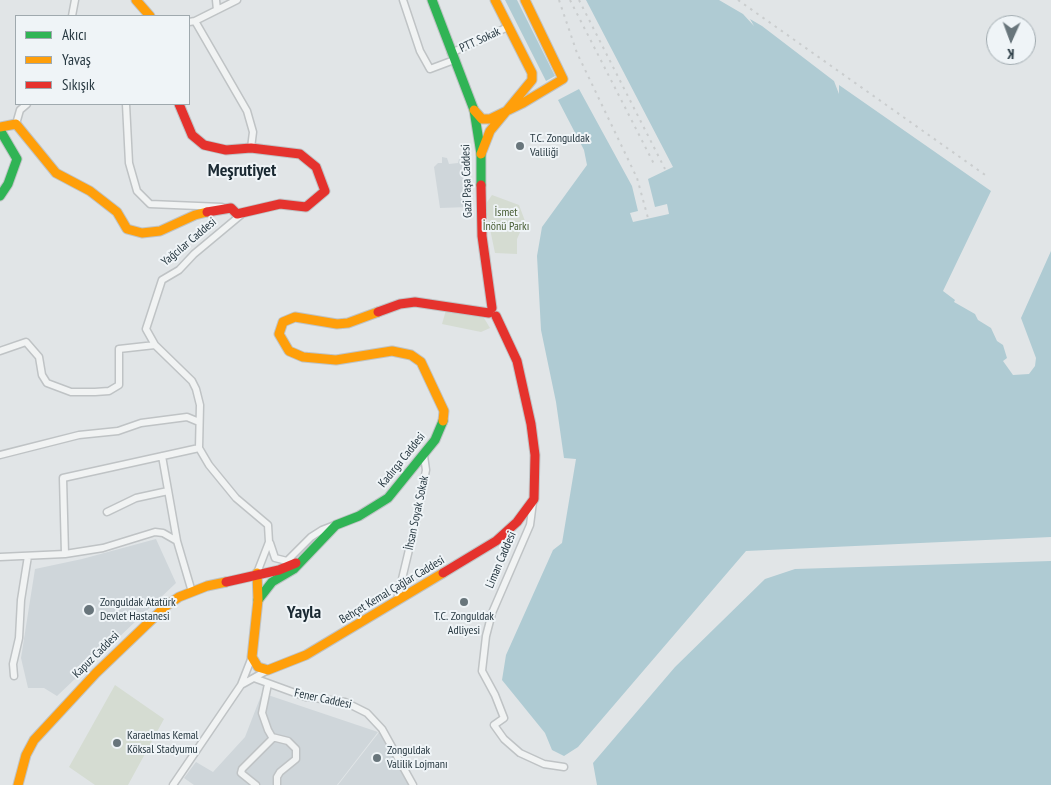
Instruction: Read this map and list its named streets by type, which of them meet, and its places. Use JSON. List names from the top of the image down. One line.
{"streets":{"main road":["Gazi Paşa Caddesi","Yağcılar Caddesi","Kadırga Caddesi","Liman Caddesi","Behçet Kemal Çağlar Caddesi","Kapuz Caddesi"],"street":["PTT Sokak","İhsan Soyak Sokak","Fener Caddesi"]},"crossings":[["PTT Sokak","Gazi Paşa Caddesi"],["Gazi Paşa Caddesi","Kadırga Caddesi"],["Gazi Paşa Caddesi","Liman Caddesi"],["Kadırga Caddesi","İhsan Soyak Sokak"],["Kadırga Caddesi","Liman Caddesi"],["Kadırga Caddesi","Kapuz Caddesi"],["İhsan Soyak Sokak","Behçet Kemal Çağlar Caddesi"],["Liman Caddesi","Behçet Kemal Çağlar Caddesi"]],"districts":["Meşrutiyet","Yayla"],"parks":["İsmet İnönü Parkı"],"places":["T.C. Zonguldak Valiliği","T.C. Zonguldak Adliyesi","Zonguldak Atatürk Devlet Hastanesi","Karaelmas Kemal Köksal Stadyumu","Zonguldak Valilik Lojmanı"],"legend":["Akıcı","Yavaş","Sıkışık"],"north":"bottom"}
